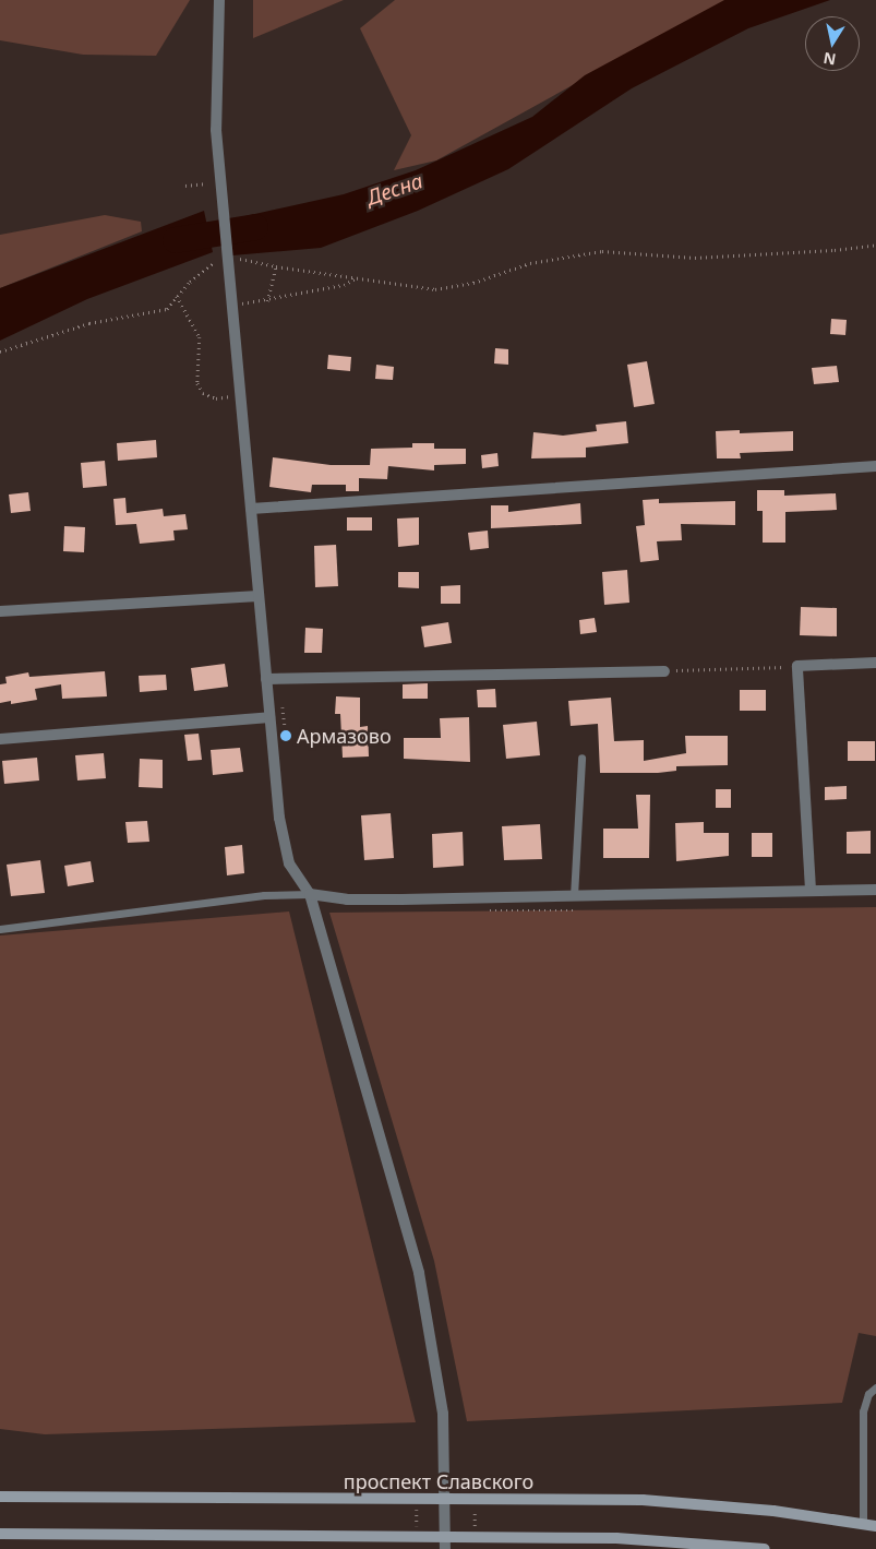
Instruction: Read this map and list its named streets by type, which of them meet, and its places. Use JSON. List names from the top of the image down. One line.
{"streets":{"main road":["проспект Славского"]},"water":["Десна"],"places":["Армазово"],"north":"bottom"}
